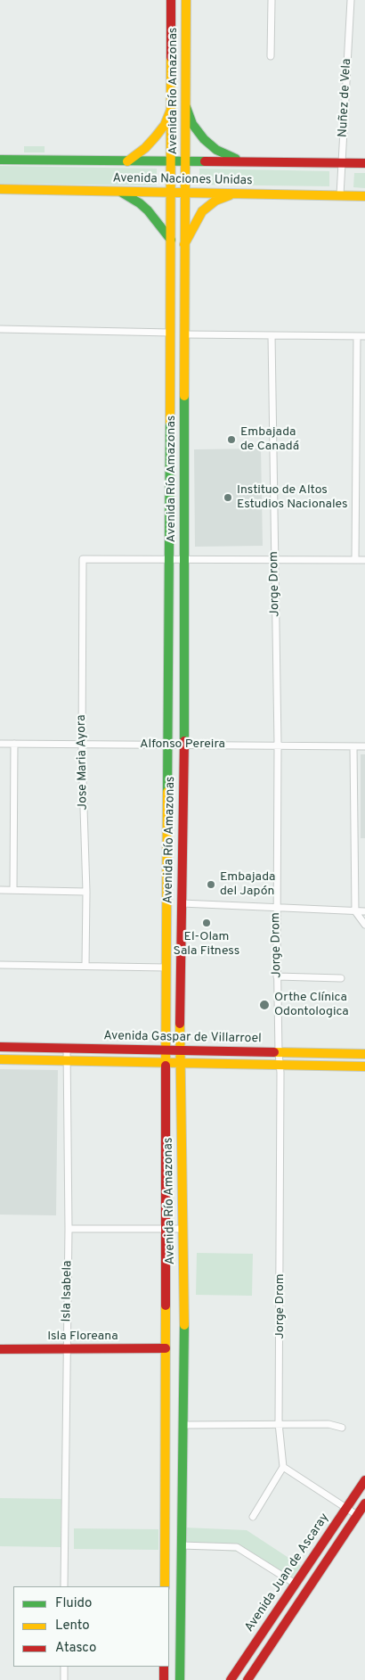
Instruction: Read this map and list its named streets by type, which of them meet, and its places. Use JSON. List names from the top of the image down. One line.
{"streets":{"main road":["Avenida Río Amazonas","Avenida Naciones Unidas","Avenida Gaspar de Villarroel","Isla Floreana","Avenida Juan de Ascaray"],"street":["Nuñez de Vela","Jorge Drom","Alfonso Pereira","Jose Maria Ayora","Isla Isabela"]},"crossings":[["Avenida Río Amazonas","Avenida Naciones Unidas"],["Avenida Río Amazonas","Alfonso Pereira"],["Avenida Río Amazonas","Jose Maria Ayora"],["Avenida Río Amazonas","Avenida Gaspar de Villarroel"],["Avenida Río Amazonas","Isla Floreana"],["Nuñez de Vela","Avenida Naciones Unidas"],["Jorge Drom","Alfonso Pereira"],["Jorge Drom","Avenida Gaspar de Villarroel"],["Alfonso Pereira","Jose Maria Ayora"],["Avenida Gaspar de Villarroel","Isla Isabela"],["Isla Isabela","Isla Floreana"]],"places":["Embajada de Canadá","Instituo de Altos Estudios Nacionales","Embajada del Japón","El-Olam Sala Fitness","Orthe Clínica Odontologica"],"legend":["Fluido","Lento","Atasco"]}
